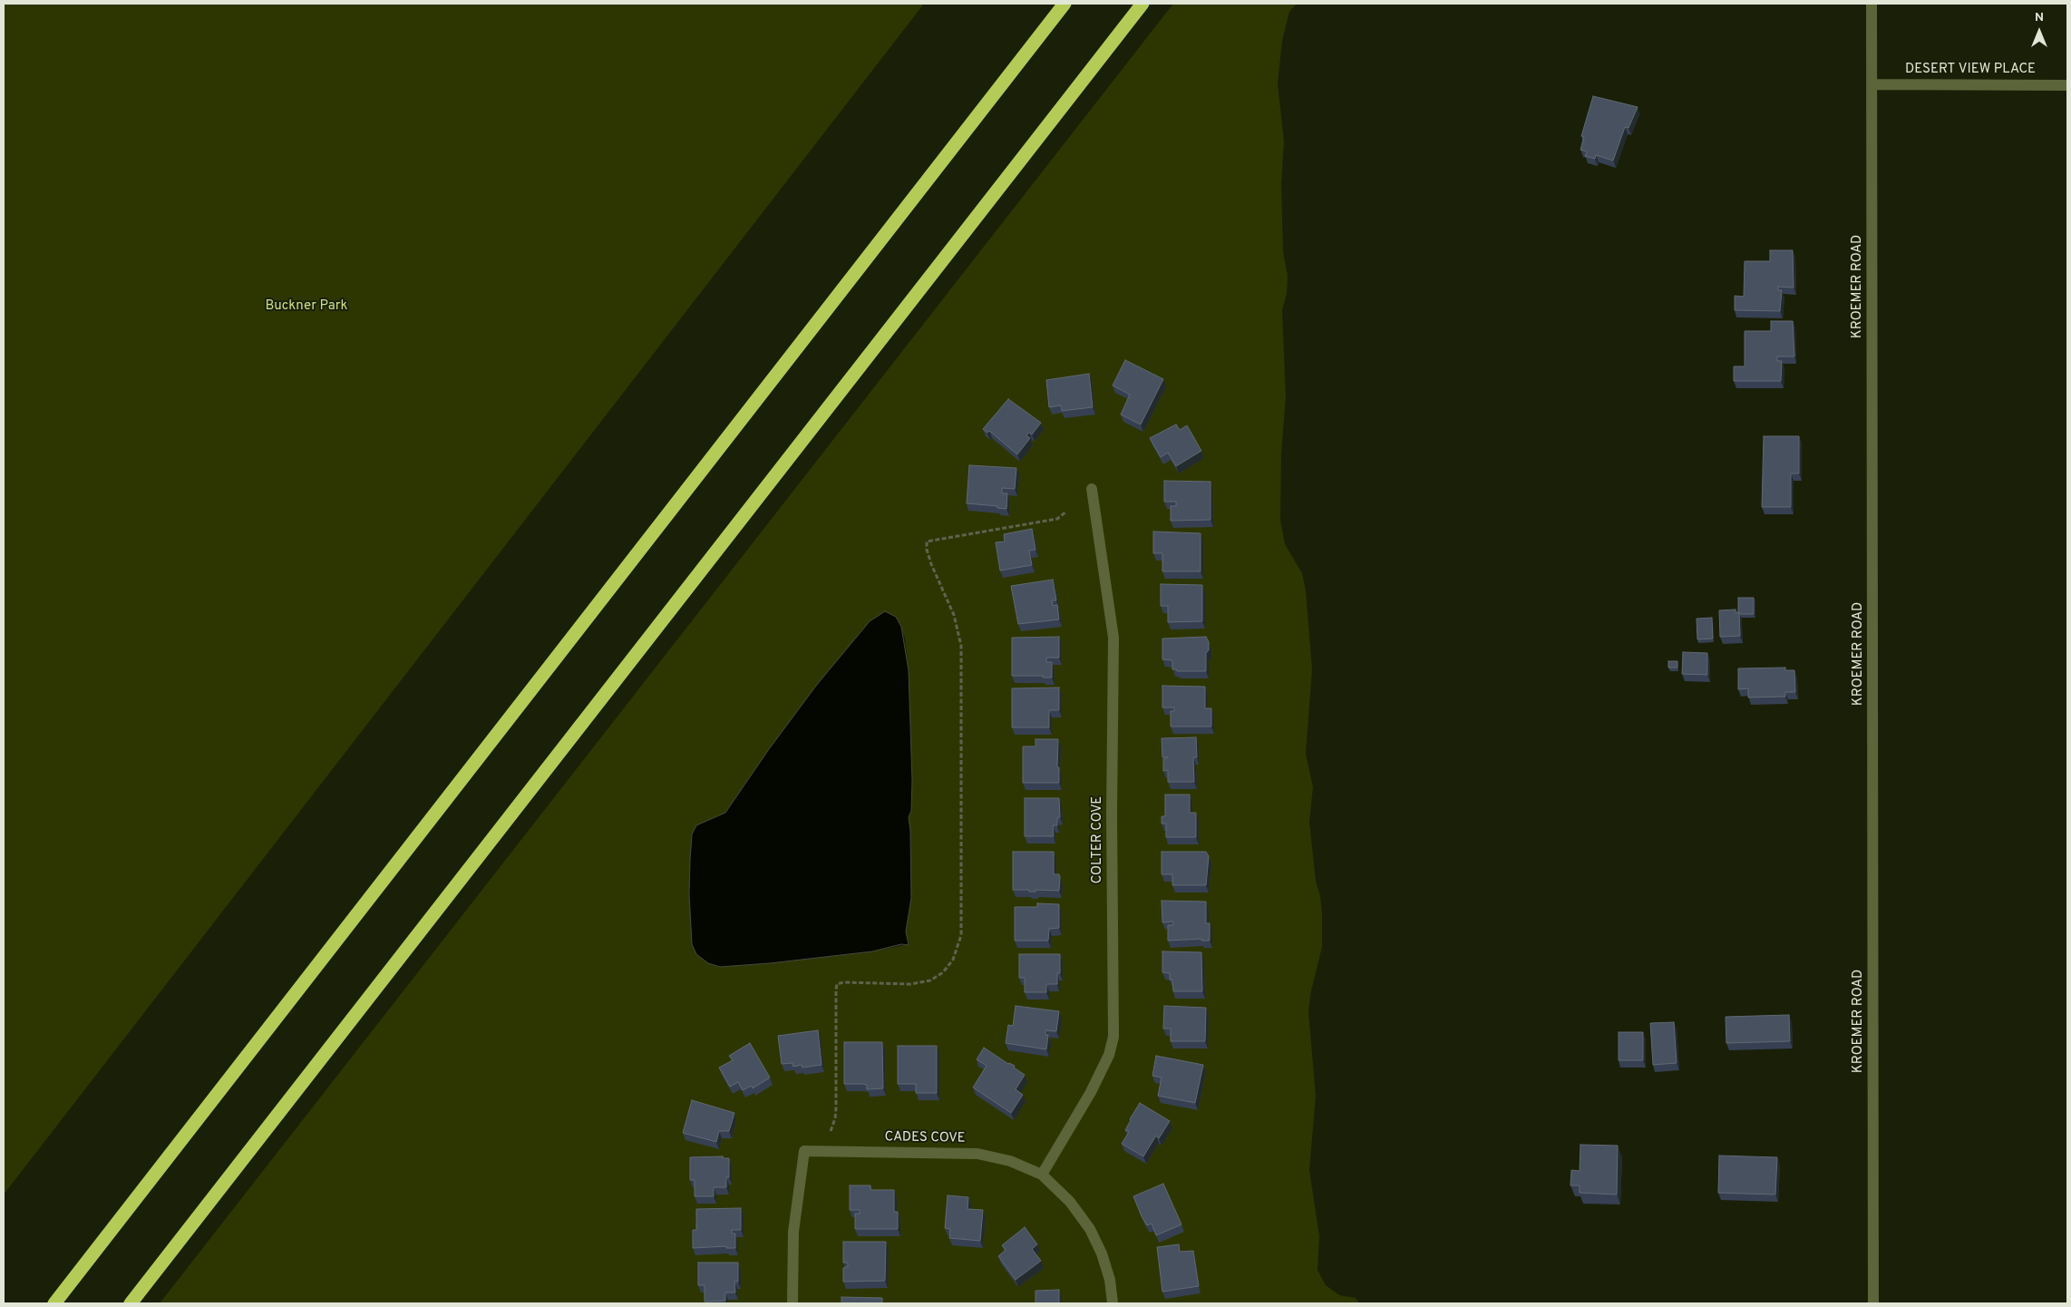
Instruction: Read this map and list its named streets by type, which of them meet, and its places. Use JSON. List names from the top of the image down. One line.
{"streets":{"street":["DESERT VIEW PLACE","KROEMER ROAD","COLTER COVE","CADES COVE"]},"crossings":[["DESERT VIEW PLACE","KROEMER ROAD"],["COLTER COVE","CADES COVE"]],"parks":["Buckner Park"],"north":"top"}
